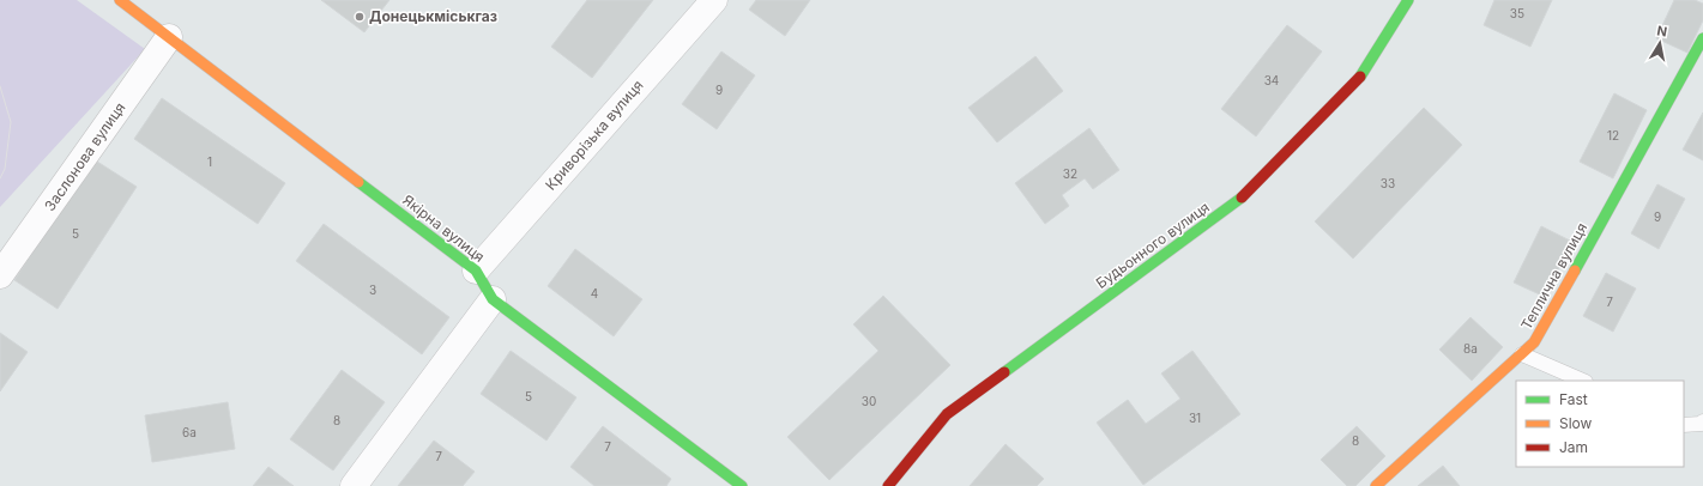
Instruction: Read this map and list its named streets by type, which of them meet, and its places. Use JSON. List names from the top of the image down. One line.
{"streets":{"street":["Криворізька вулиця","Заслонова вулиця","Якірна вулиця","Будьонного вулиця","Теплична вулиця"]},"crossings":[["Криворізька вулиця","Якірна вулиця"],["Заслонова вулиця","Якірна вулиця"]],"places":["Донецькміськгаз"],"house_numbers":["35","34","9","12","1","32","33","9","5","3","4","7","8а","5","30","31","8","6а","8","7","7"],"legend":["Fast","Slow","Jam"],"north":"top"}
